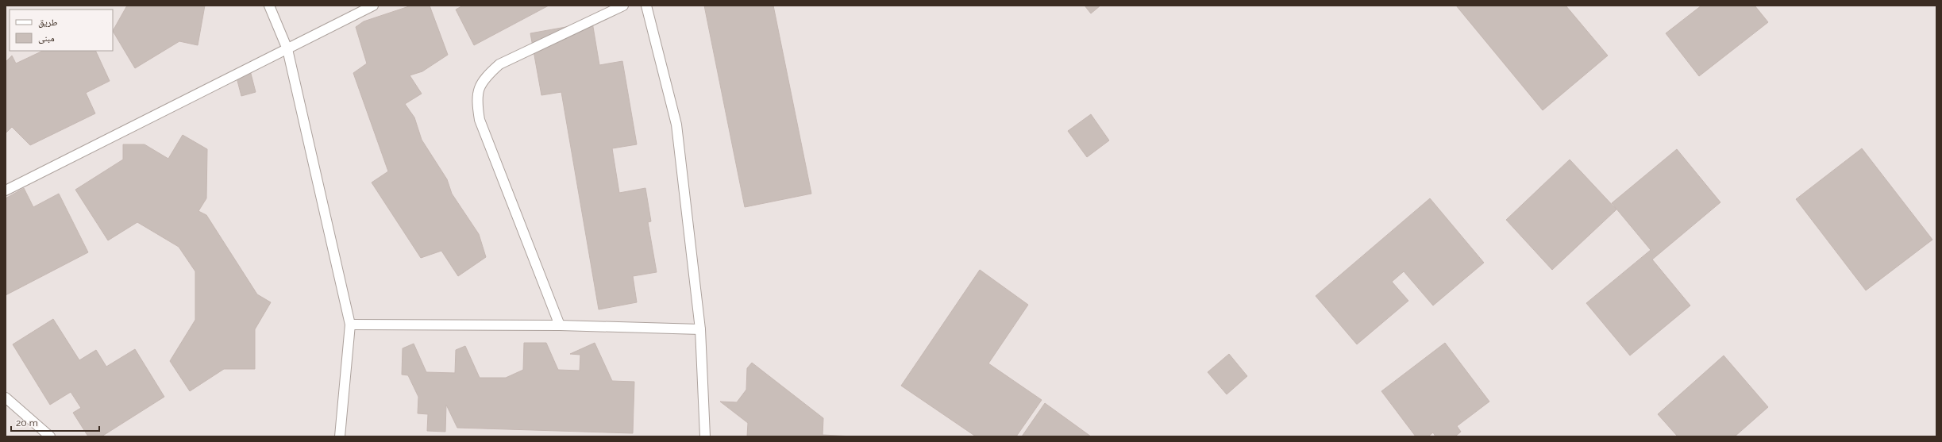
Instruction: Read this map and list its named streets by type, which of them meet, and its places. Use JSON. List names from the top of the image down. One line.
{"legend":["طريق","مبنى"],"scale_bar":"20 m"}
